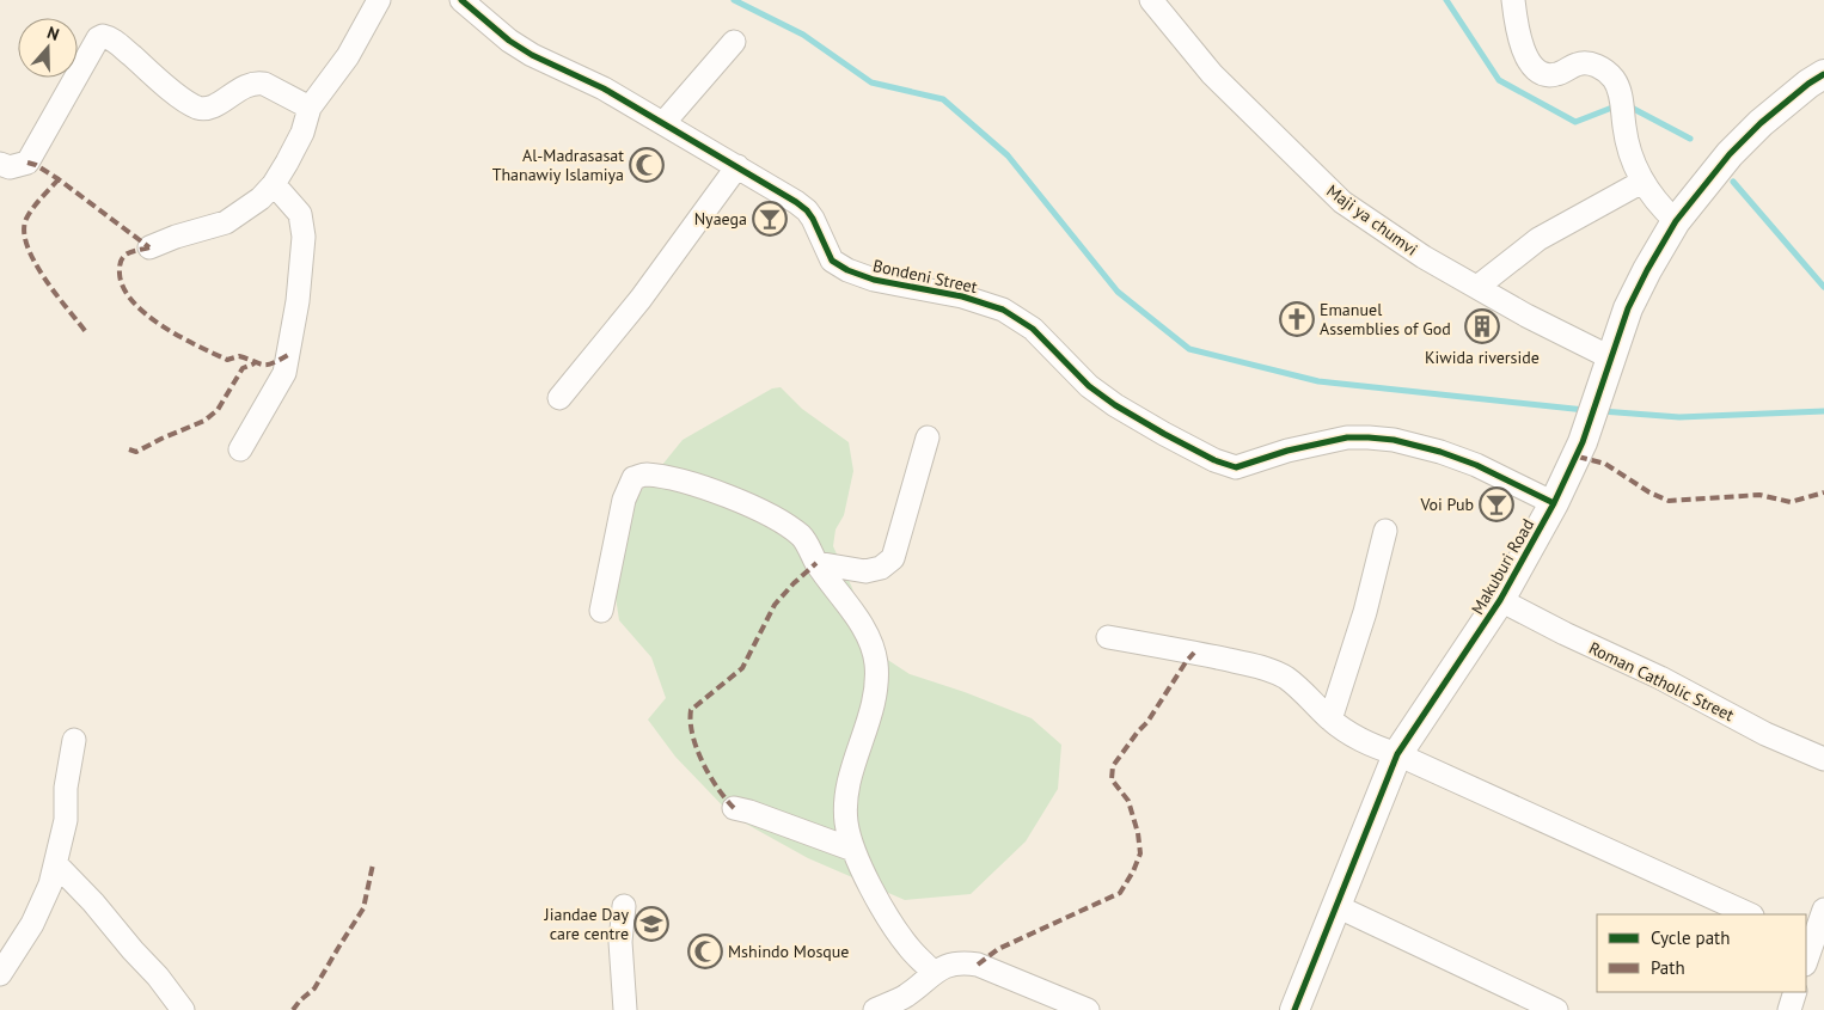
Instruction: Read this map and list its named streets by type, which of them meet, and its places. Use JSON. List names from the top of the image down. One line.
{"streets":{"street":["Maji ya chumvi","Bondeni Street","Makuburi Road","Roman Catholic Street"]},"crossings":[["Maji ya chumvi","Makuburi Road"],["Bondeni Street","Makuburi Road"],["Makuburi Road","Roman Catholic Street"]],"places":{"mosque":["Al-Madrasasat Thanawiy Islamiya","Mshindo Mosque"],"bar":["Nyaega","Voi Pub"],"church":["Emanuel Assemblies of God"],"building":["Kiwida riverside"],"school or university":["Jiandae Day care centre"]},"legend":["Cycle path","Path"],"north":"top"}
